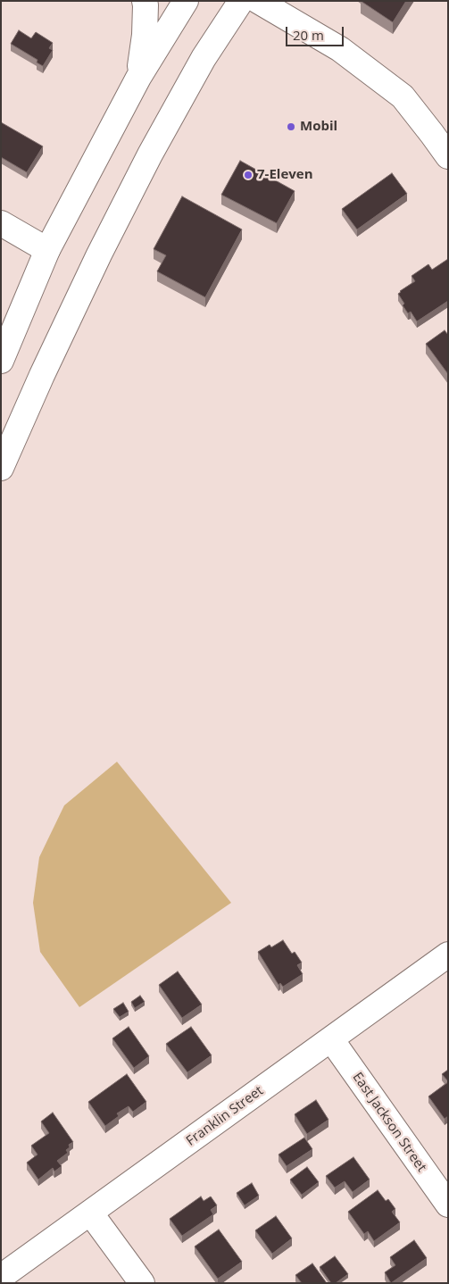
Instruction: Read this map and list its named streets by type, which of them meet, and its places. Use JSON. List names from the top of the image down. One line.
{"streets":{"street":["Franklin Street","East Jackson Street"]},"crossings":[["Franklin Street","East Jackson Street"]],"places":["Mobil","7-Eleven"],"scale_bar":"20 m"}
